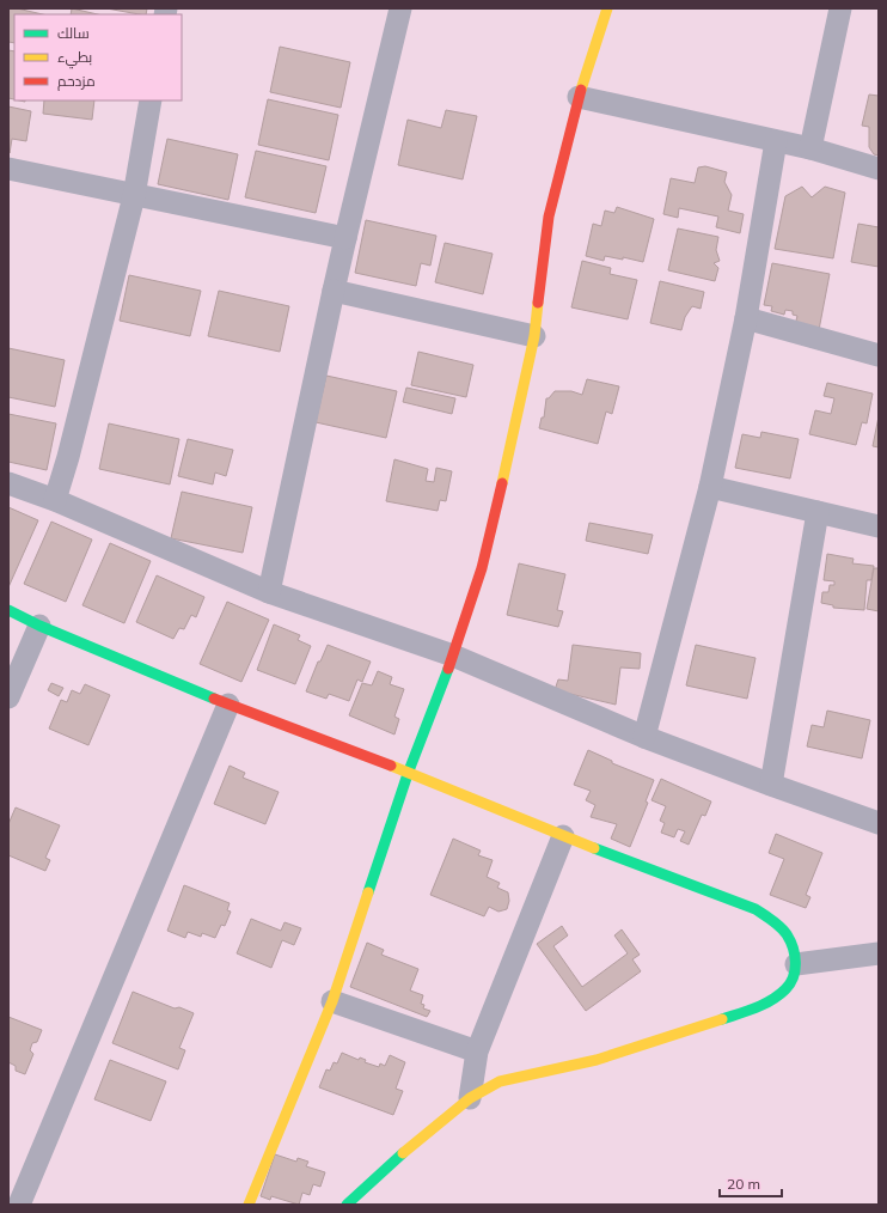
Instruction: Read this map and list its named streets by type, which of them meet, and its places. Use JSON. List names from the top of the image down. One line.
{"legend":["سالك","بطيء","مزدحم"],"scale_bar":"20 m"}
